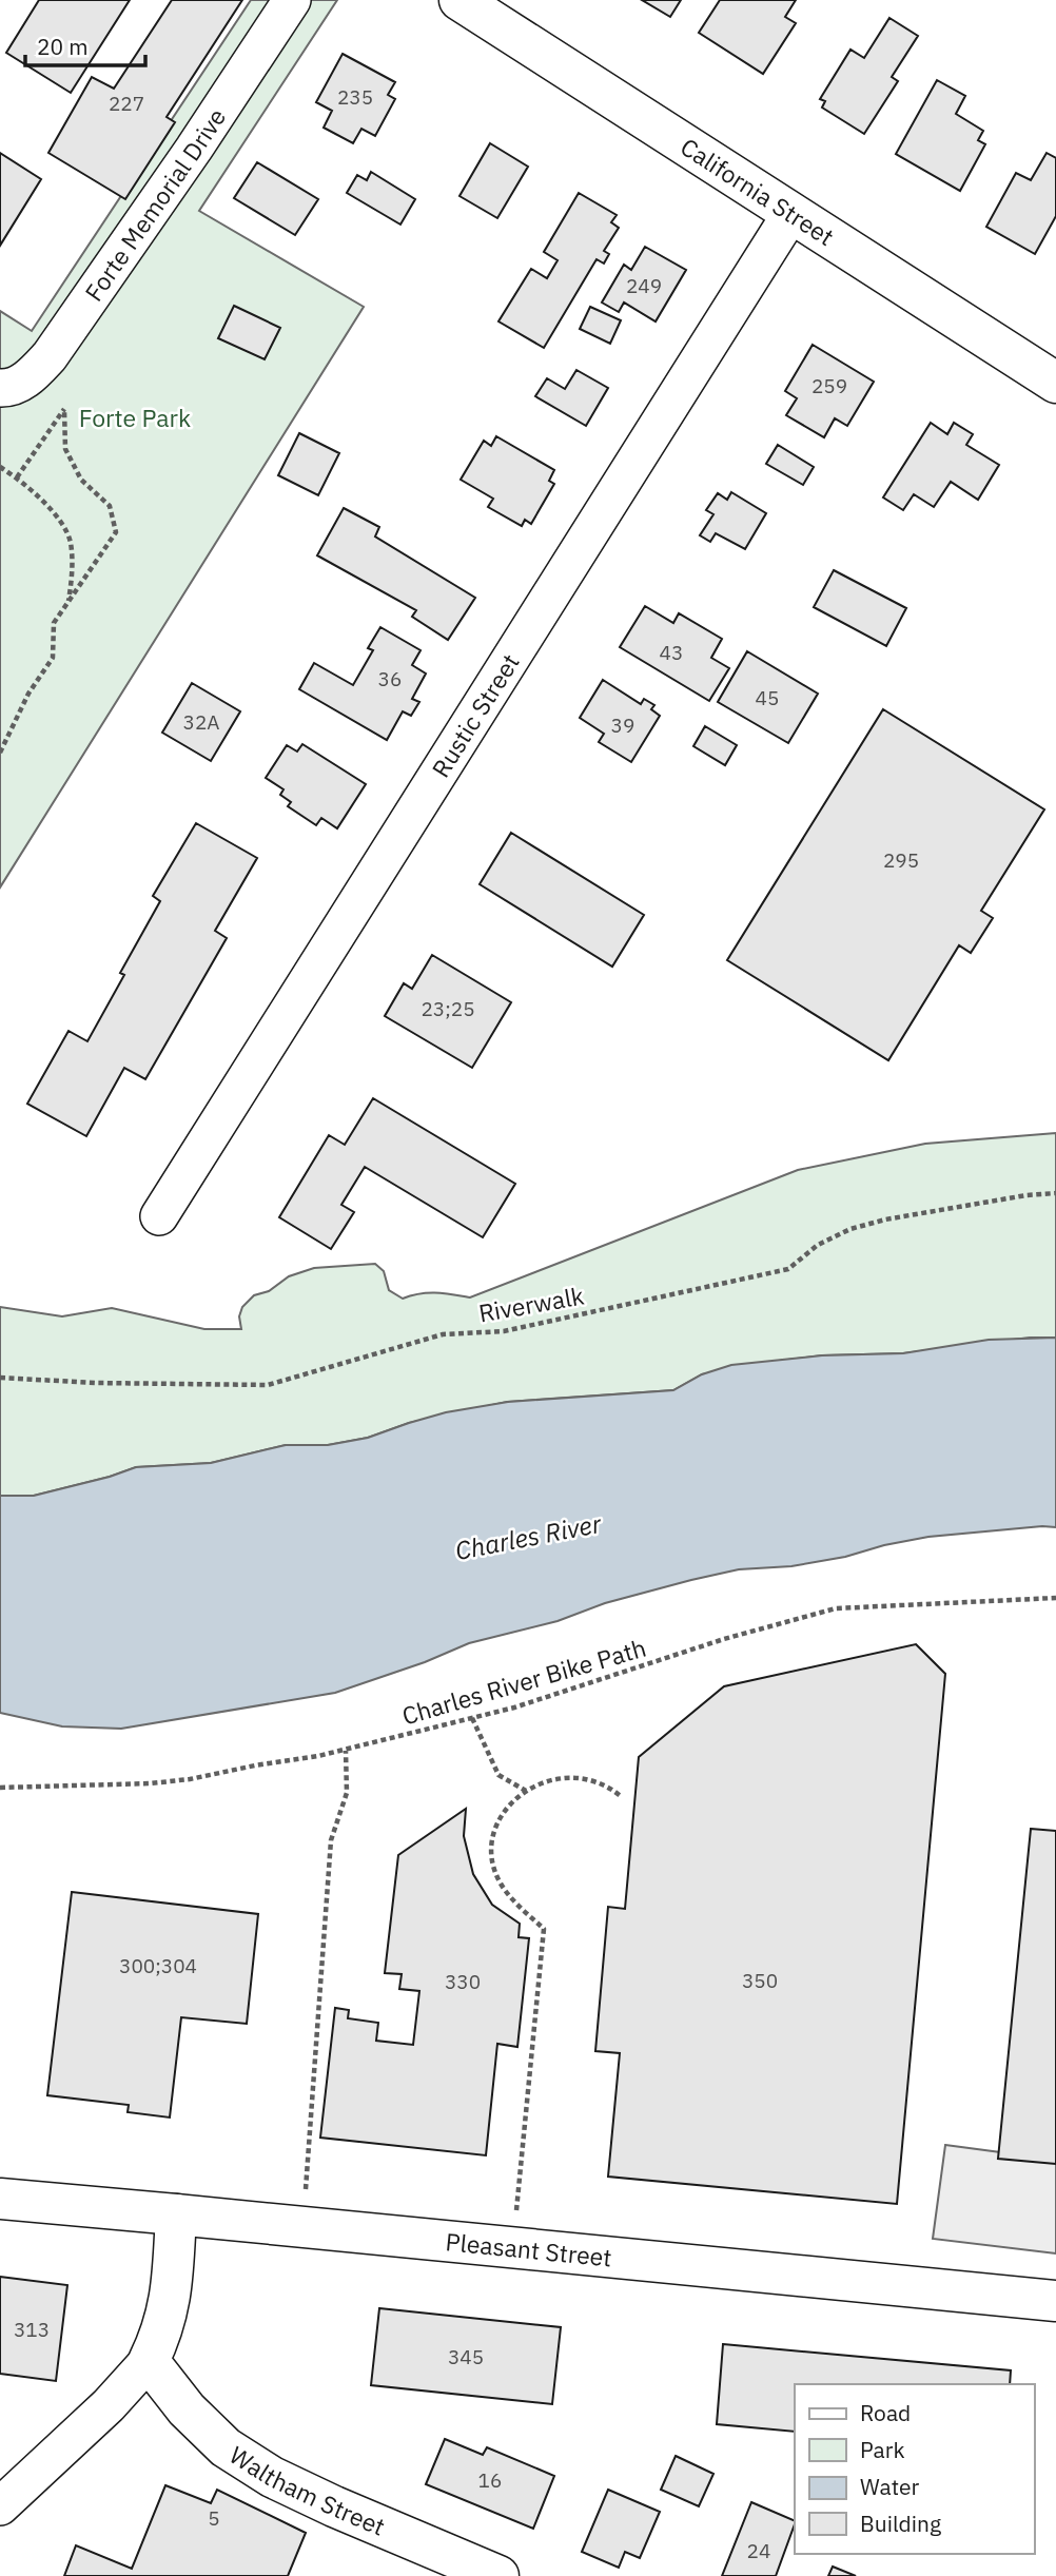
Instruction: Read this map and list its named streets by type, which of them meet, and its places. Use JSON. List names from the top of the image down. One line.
{"streets":{"street":["California Street","Forte Memorial Drive","Rustic Street","Pleasant Street","Waltham Street"],"path":["Riverwalk","Charles River Bike Path"]},"crossings":[["California Street","Rustic Street"]],"water":["Charles River"],"parks":["Forte Park"],"house_numbers":["235","227","249","259","43","36","45","32A","39","295","23;25","300;304","350","330","313","345","16","5","24"],"legend":["Road","Park","Water","Building"],"scale_bar":"20 m"}
